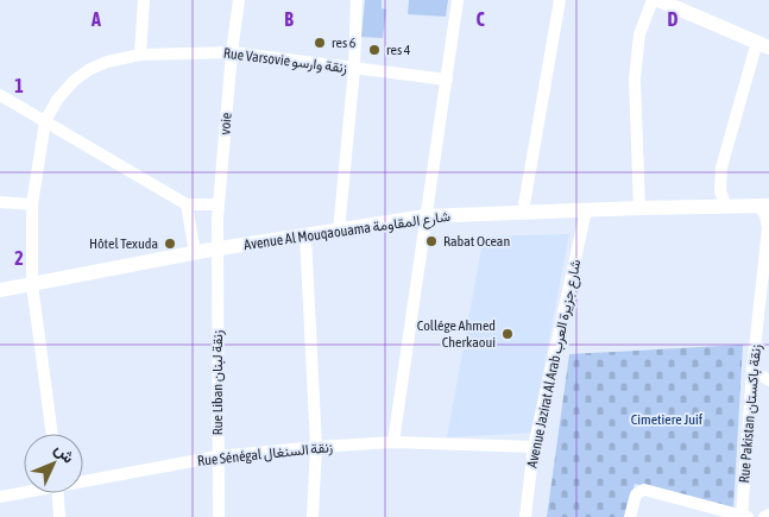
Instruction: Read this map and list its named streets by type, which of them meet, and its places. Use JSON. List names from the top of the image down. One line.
{"streets":{"street":["Rue Varsovie زنقة وارسو","voie","Avenue Al Mouqaouama شارع المقاومة","Avenue Jazirat Al Arab شارع جزيرة العرب","Rue Liban زنقة لبنان","Rue Pakistan زنقة باكستان","Rue Sénégal زنقة السنغال"]},"crossings":[["Rue Varsovie زنقة وارسو","voie"],["voie","Avenue Al Mouqaouama شارع المقاومة"],["voie","Rue Liban زنقة لبنان"],["Avenue Al Mouqaouama شارع المقاومة","Avenue Jazirat Al Arab شارع جزيرة العرب"],["Avenue Al Mouqaouama شارع المقاومة","Rue Liban زنقة لبنان"],["Avenue Al Mouqaouama شارع المقاومة","Rue Pakistan زنقة باكستان"],["Avenue Jazirat Al Arab شارع جزيرة العرب","Rue Sénégal زنقة السنغال"],["Rue Liban زنقة لبنان","Rue Sénégal زنقة السنغال"]],"parks":["Cimetiere Juif"],"places":["res 6","res 4","Rabat Ocean","Hôtel Texuda","Collége Ahmed Cherkaoui"],"north":"top right","grid":{"columns":["A","B","C","D"],"rows":["1","2"]}}
